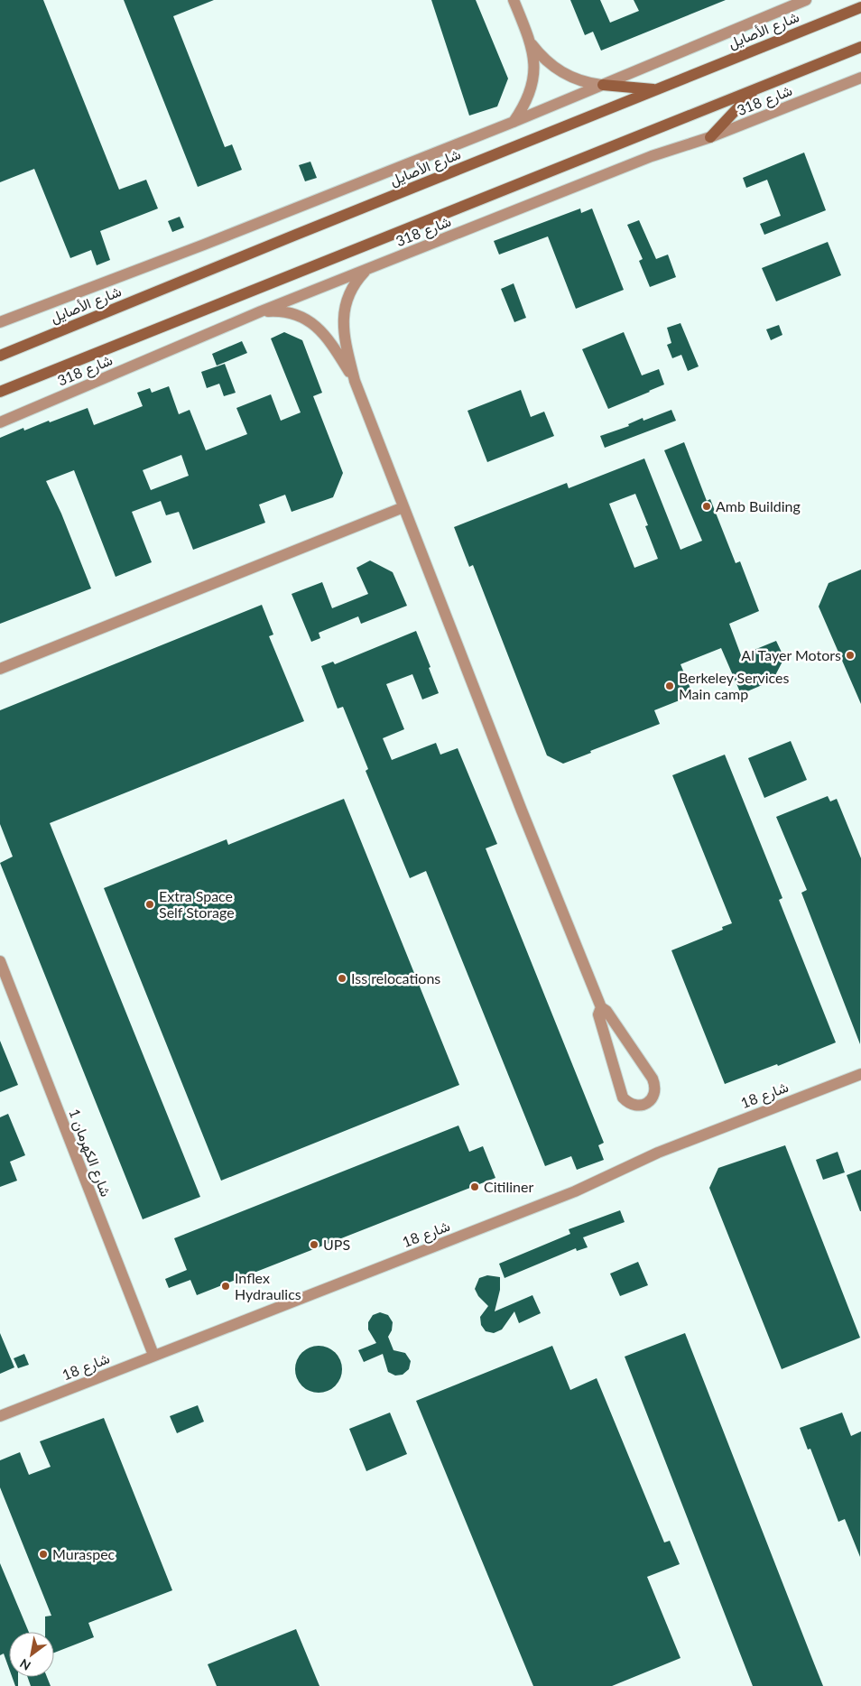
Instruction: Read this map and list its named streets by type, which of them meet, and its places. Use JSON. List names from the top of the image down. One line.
{"streets":{"main road":["شارع الأصايل"],"street":["شارع 318","شارع 18","شارع الكهرمان 1"]},"crossings":[["شارع 18","شارع الكهرمان 1"]],"places":["Amb Building","Al Tayer Motors","Berkeley Services Main camp","Extra Space Self Storage","Iss relocations","Citiliner","UPS","Inflex Hydraulics","Muraspec"],"north":"bottom left"}
